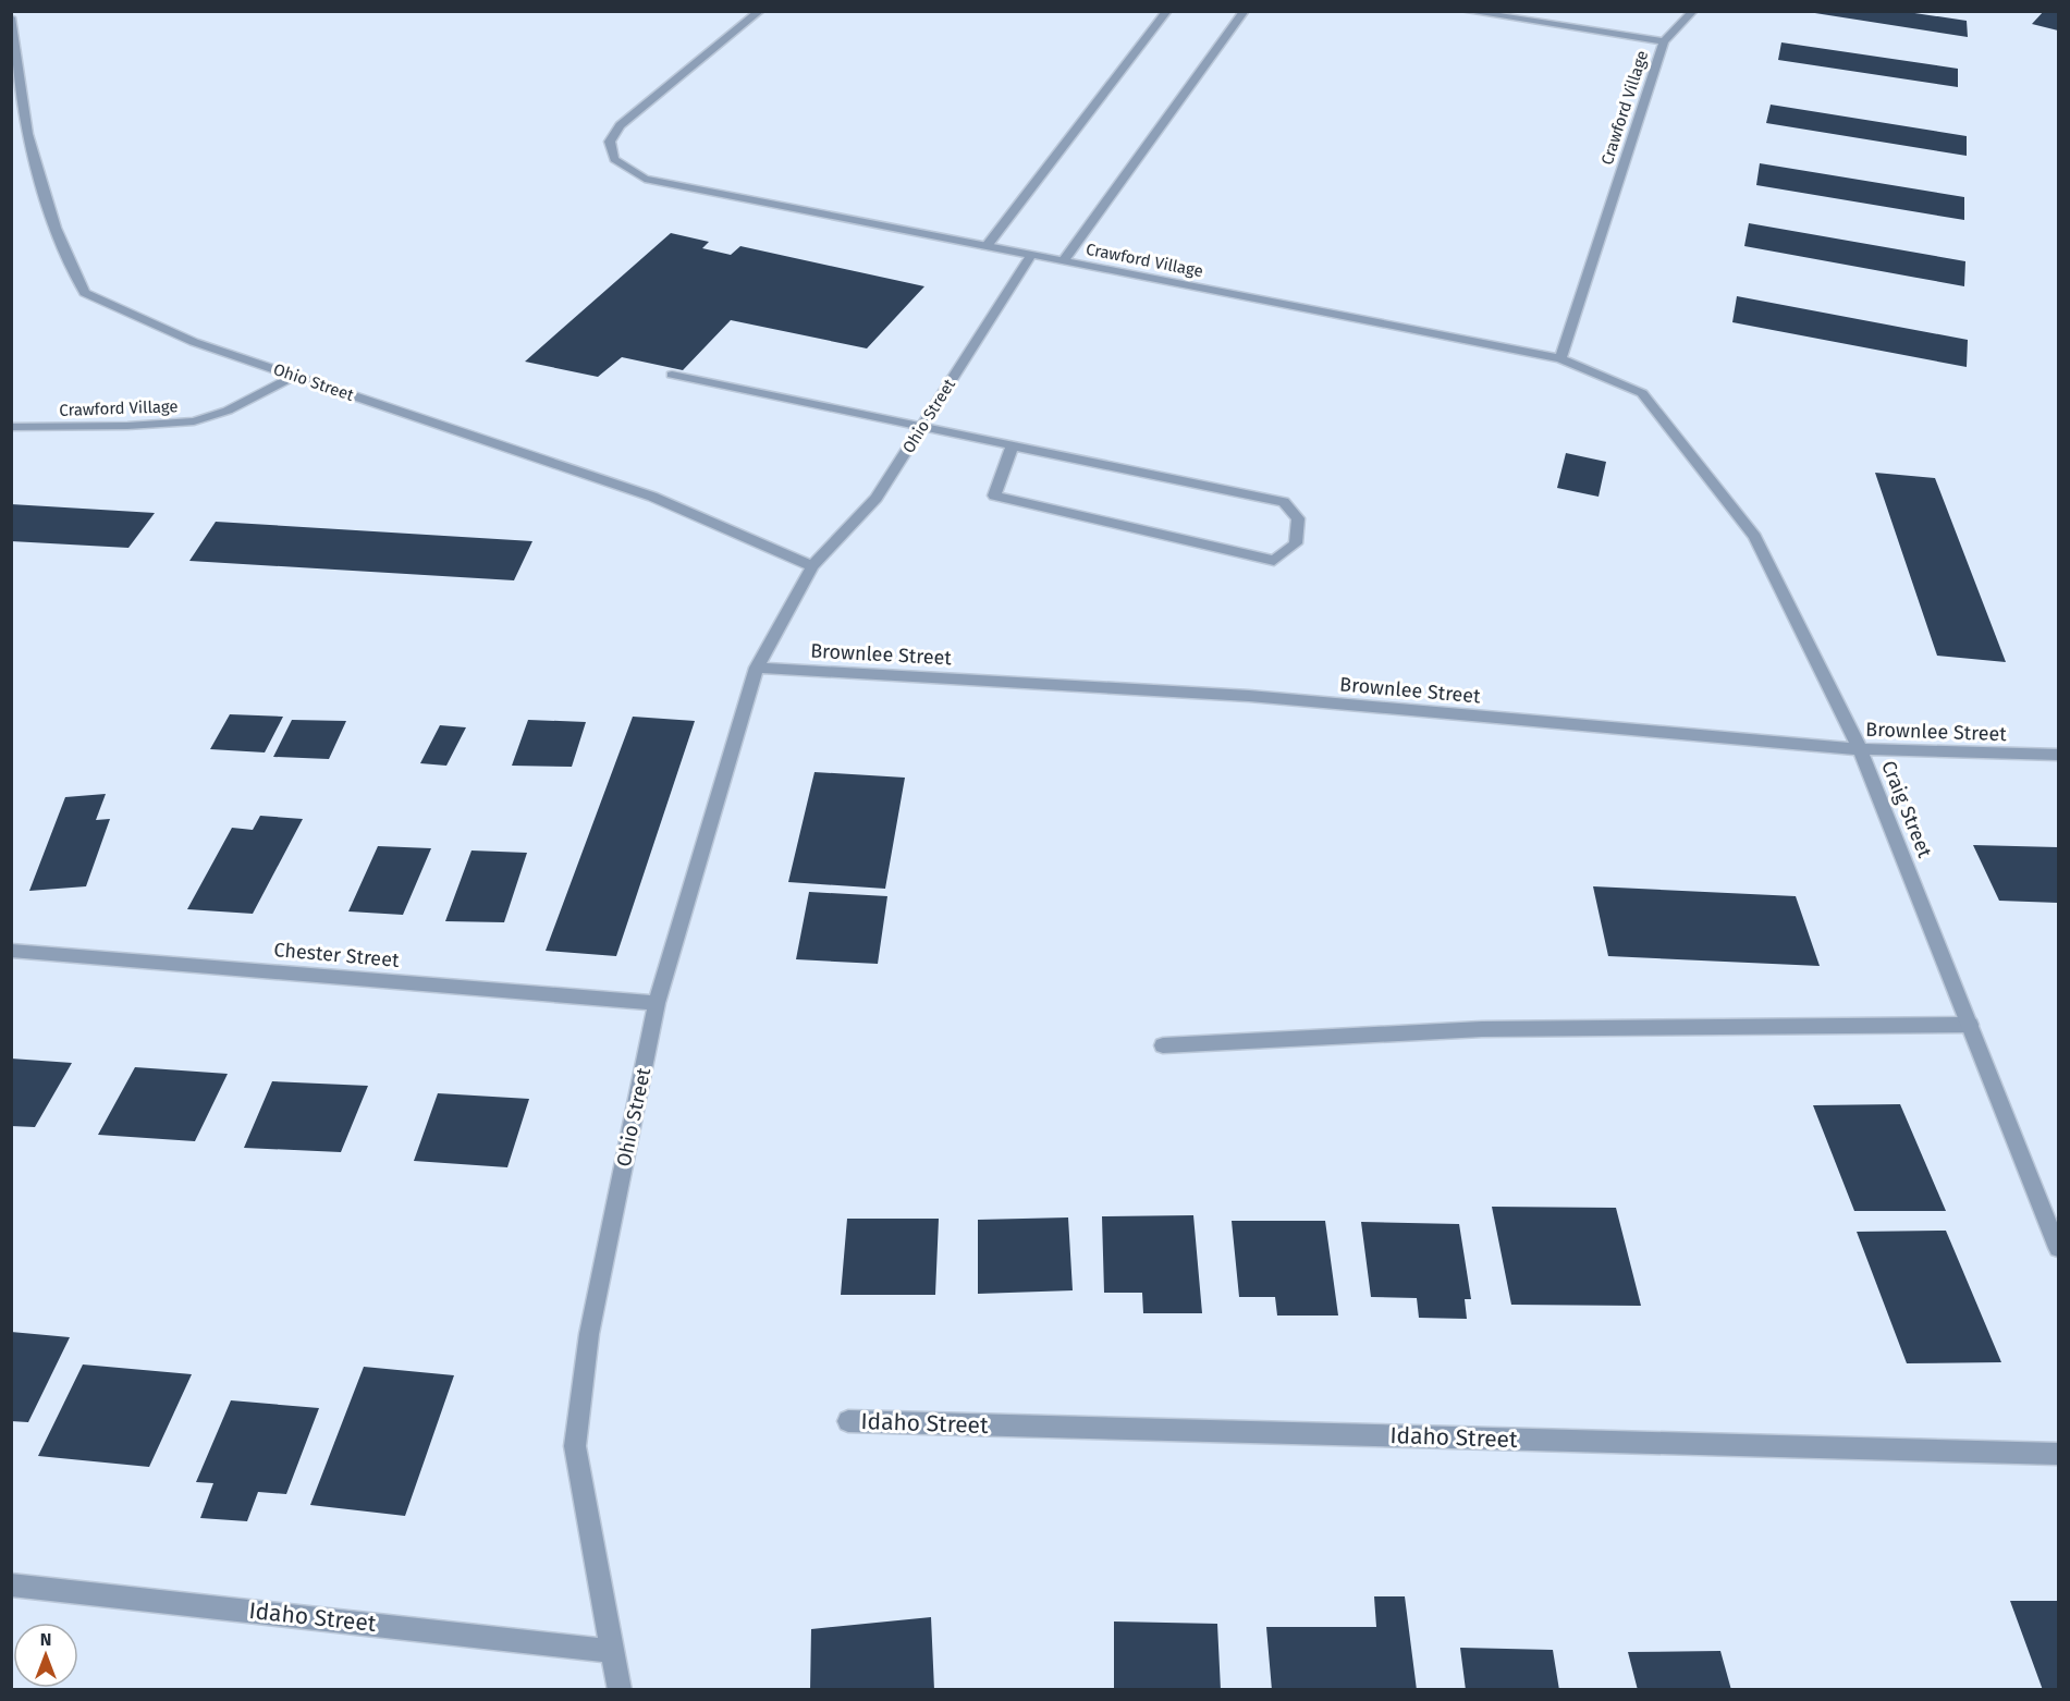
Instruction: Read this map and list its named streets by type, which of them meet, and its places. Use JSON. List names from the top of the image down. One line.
{"streets":{"street":["Crawford Village","Ohio Street","Brownlee Street","Craig Street","Chester Street","Idaho Street"]},"crossings":[["Crawford Village","Ohio Street"],["Crawford Village","Craig Street"],["Ohio Street","Brownlee Street"],["Ohio Street","Chester Street"],["Ohio Street","Idaho Street"],["Brownlee Street","Craig Street"]],"north":"top"}
